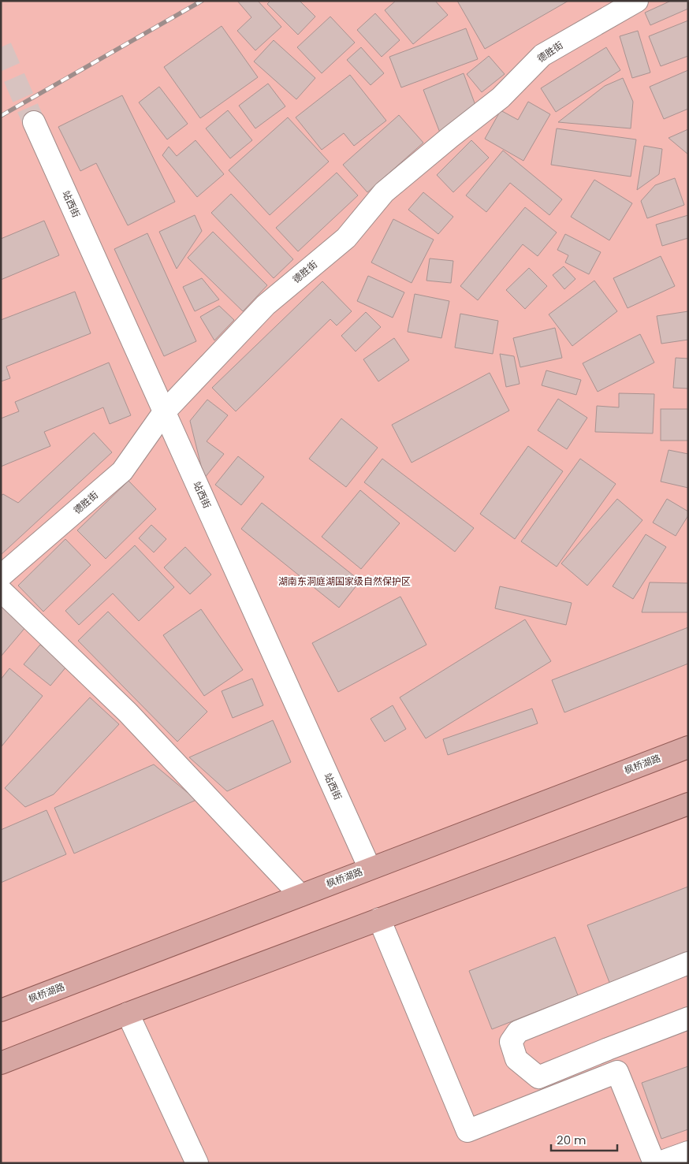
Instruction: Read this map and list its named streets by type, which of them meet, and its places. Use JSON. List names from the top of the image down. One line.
{"streets":{"main road":["枫桥湖路"],"street":["德胜街","站西街"]},"crossings":[["德胜街","站西街"],["站西街","枫桥湖路"]],"parks":["湖南东洞庭湖国家级自然保护区"],"scale_bar":"20 m"}
